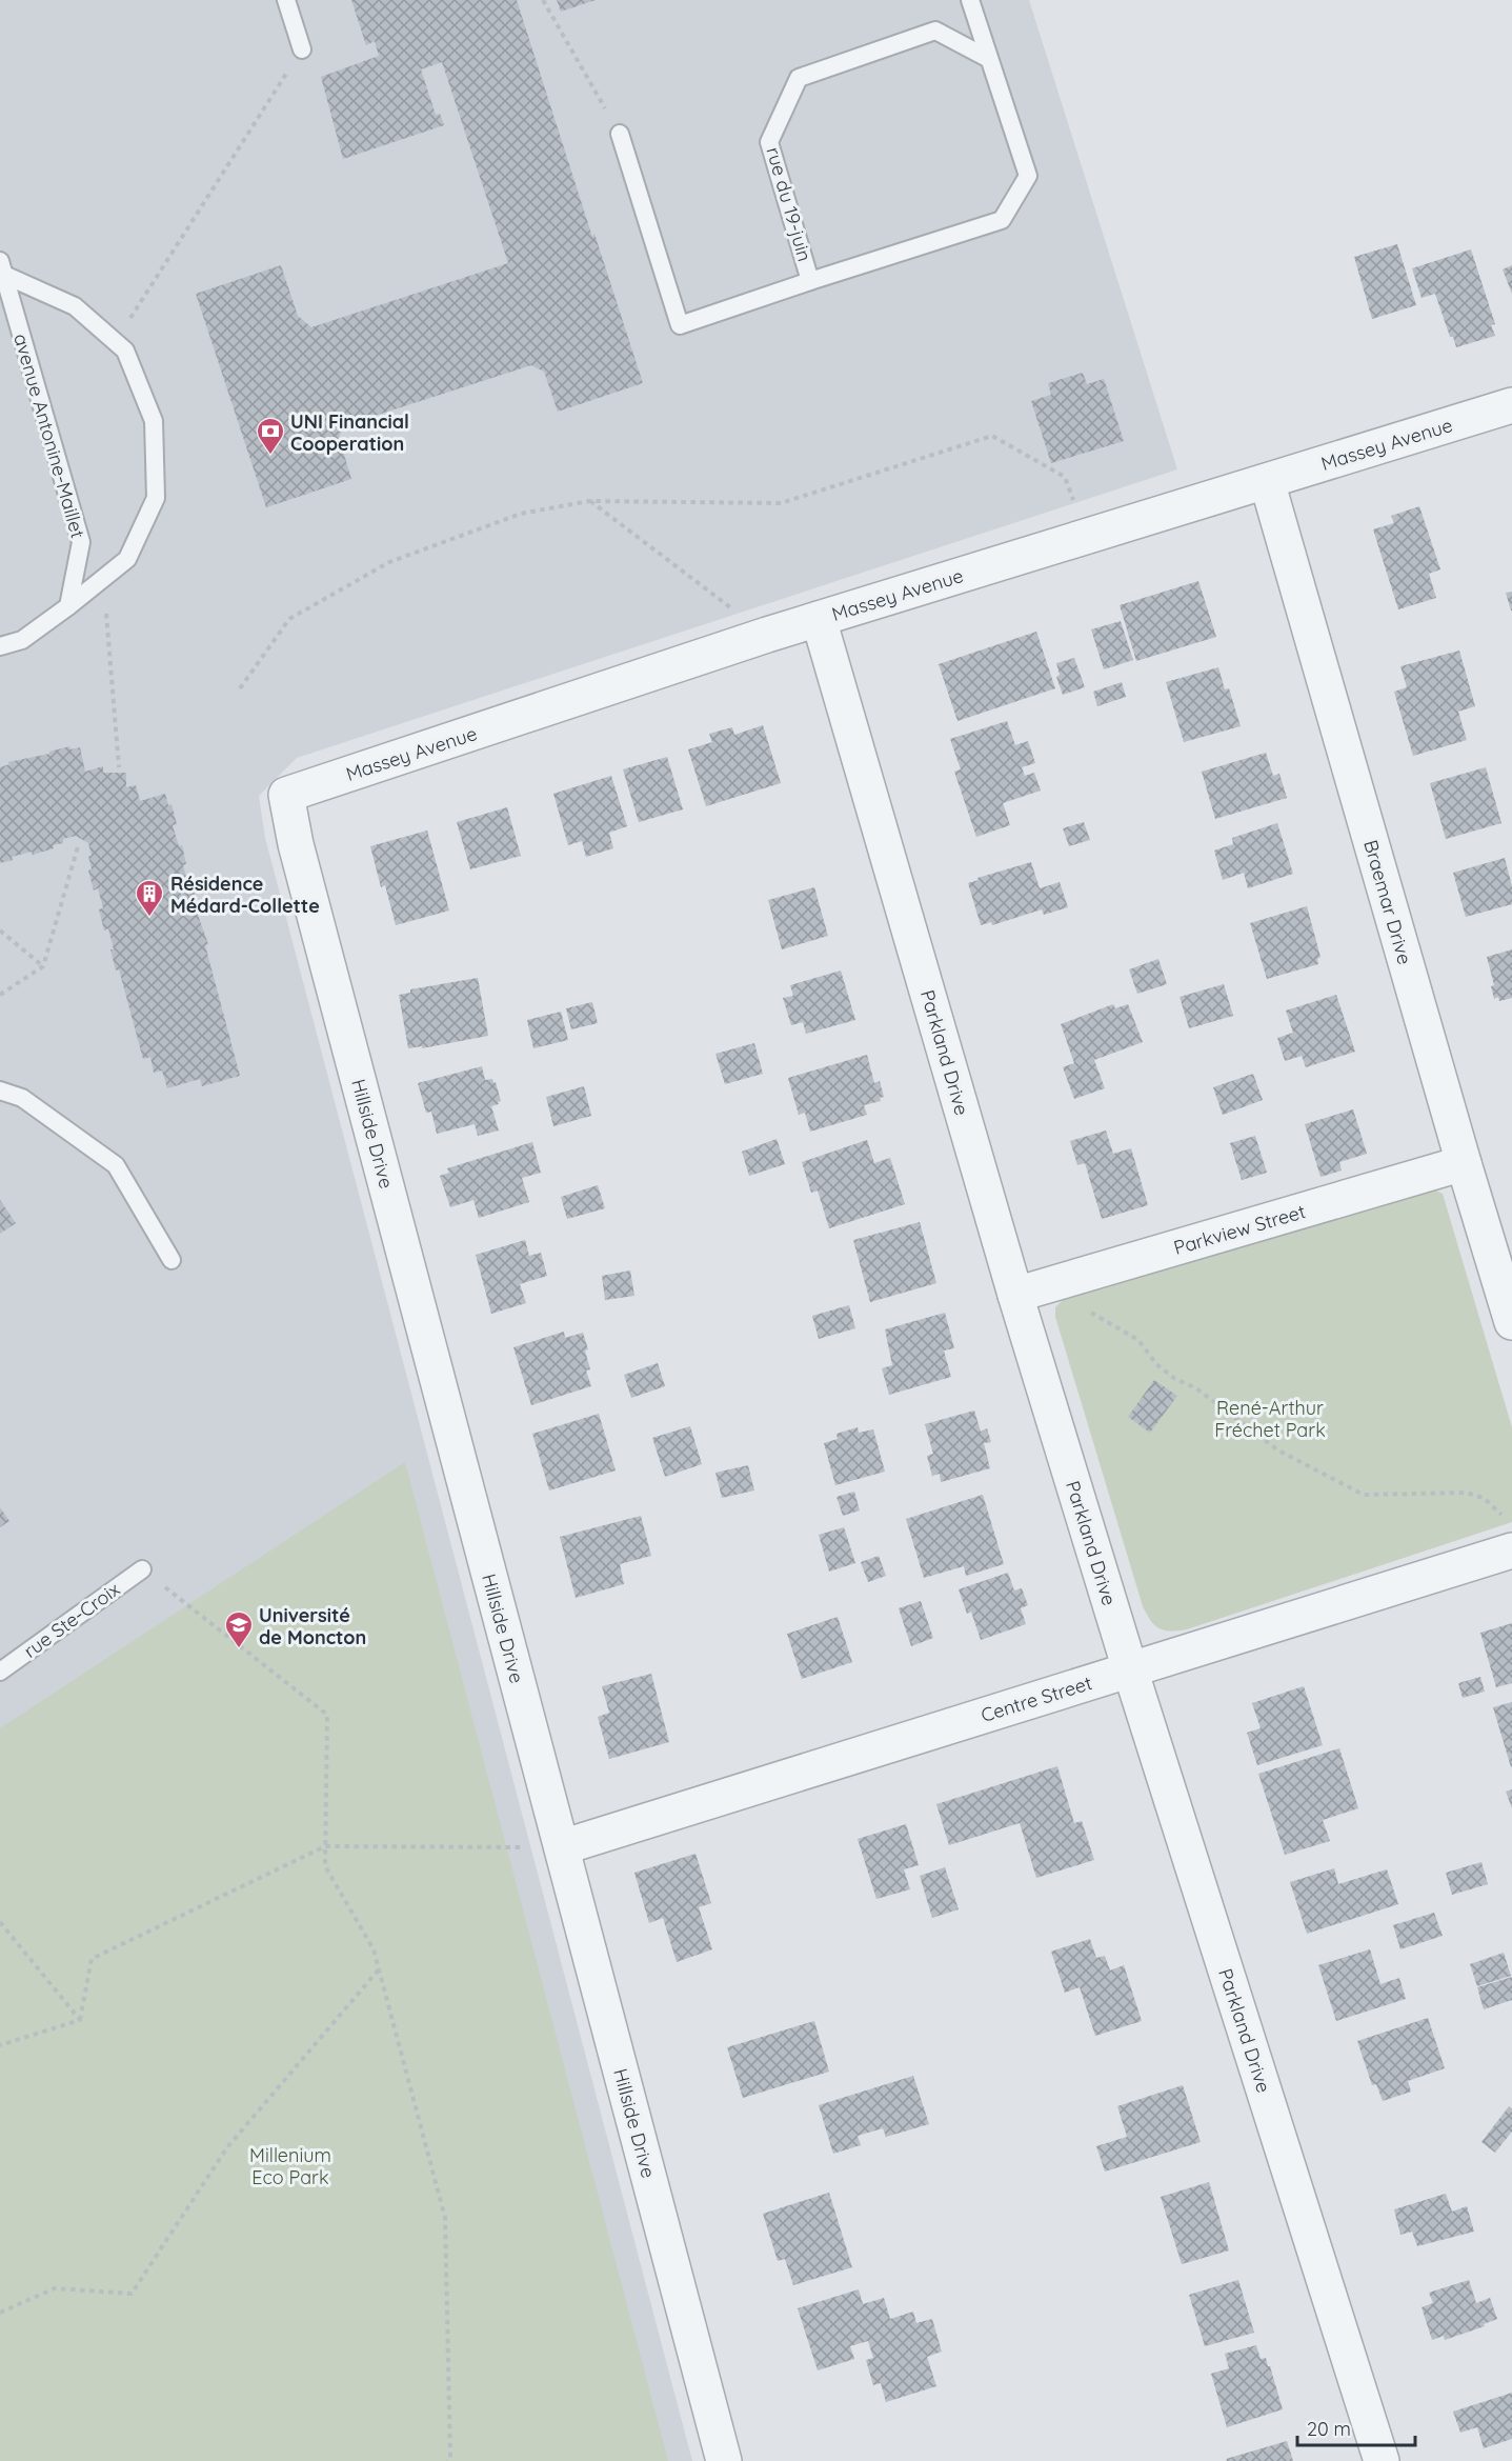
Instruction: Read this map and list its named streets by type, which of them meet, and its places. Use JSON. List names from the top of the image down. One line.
{"streets":{"street":["Massey Avenue","Braemar Drive","Parkland Drive","Hillside Drive","Parkview Street","Centre Street"],"lane":["rue du 19-juin","avenue Antonine-Maillet","rue Ste-Croix"]},"crossings":[["Massey Avenue","Braemar Drive"],["Massey Avenue","Parkland Drive"],["Massey Avenue","Hillside Drive"],["Braemar Drive","Parkview Street"],["Parkland Drive","Parkview Street"],["Parkland Drive","Centre Street"],["Hillside Drive","Centre Street"]],"parks":["René-Arthur Fréchet Park","Millenium Eco Park"],"places":{"bank":["UNI Financial Cooperation"],"building":["Résidence Médard-Collette"],"school or university":["Université de Moncton"]},"scale_bar":"20 m"}
